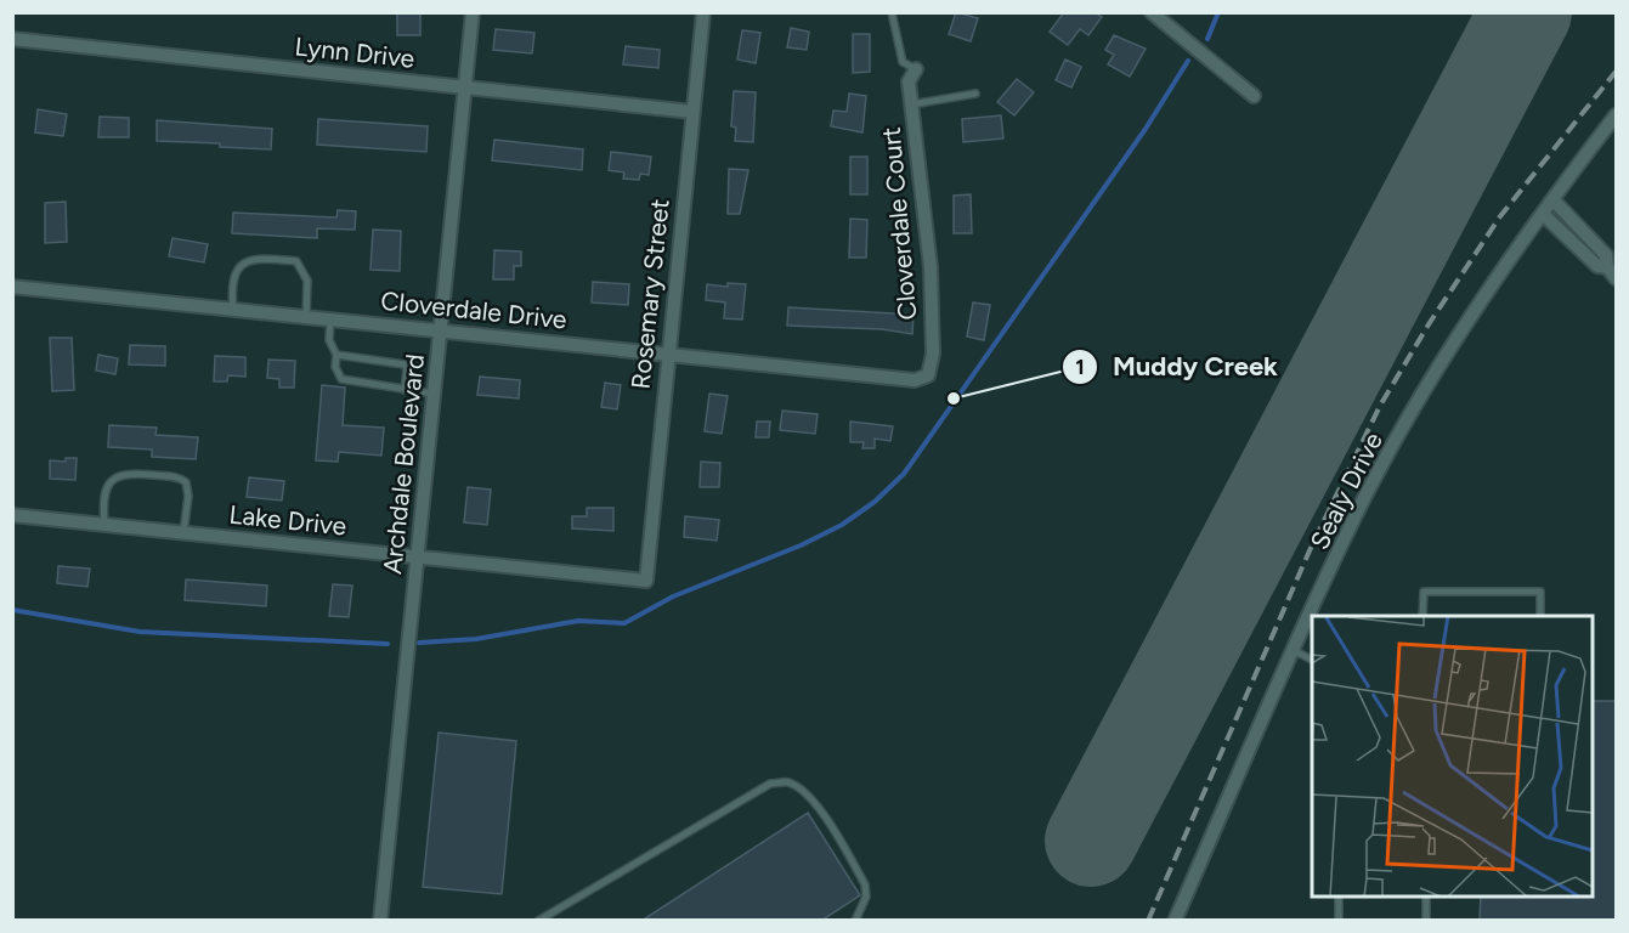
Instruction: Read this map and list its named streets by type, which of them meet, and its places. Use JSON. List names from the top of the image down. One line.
{"streets":{"street":["Lynn Drive","Cloverdale Court","Rosemary Street","Cloverdale Drive","Archdale Boulevard","Sealy Drive","Lake Drive"]},"crossings":[["Lynn Drive","Rosemary Street"],["Lynn Drive","Archdale Boulevard"],["Cloverdale Court","Cloverdale Drive"],["Rosemary Street","Cloverdale Drive"],["Rosemary Street","Lake Drive"],["Cloverdale Drive","Archdale Boulevard"],["Archdale Boulevard","Lake Drive"]],"places":["Muddy Creek"]}
